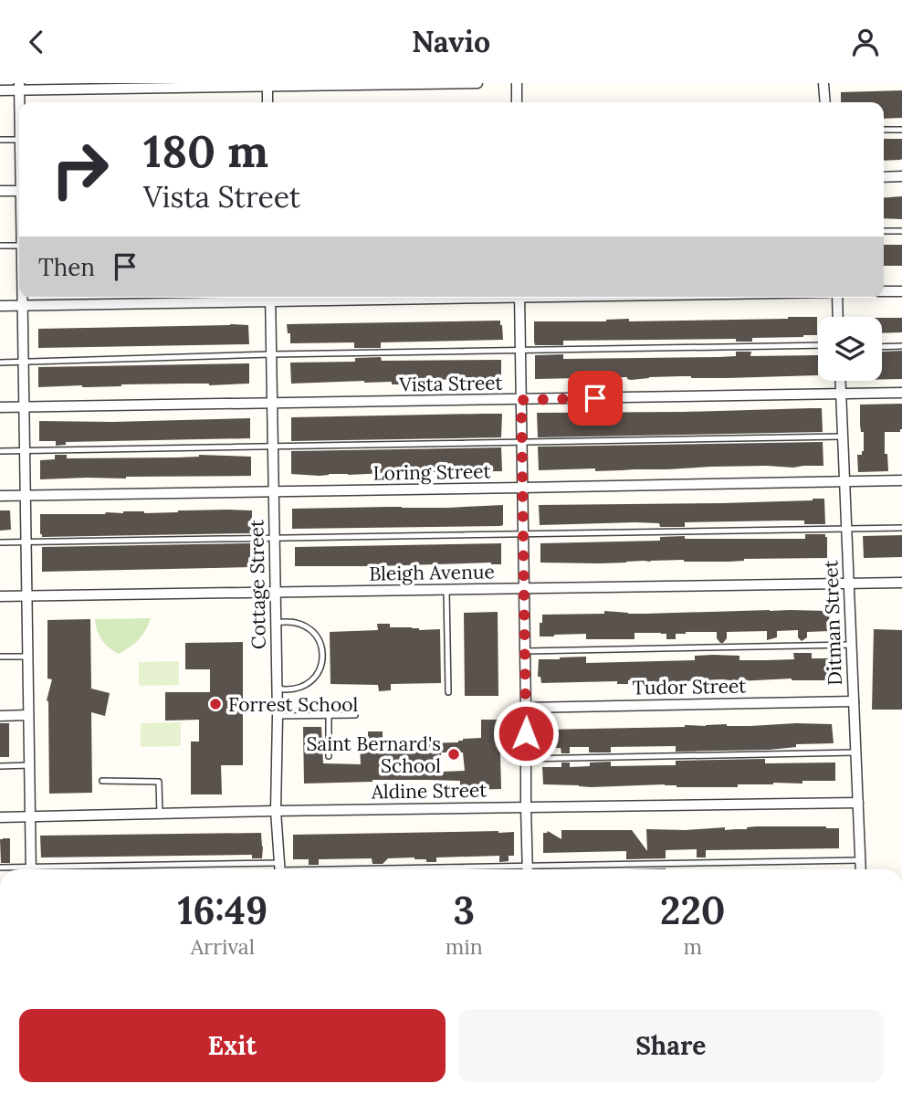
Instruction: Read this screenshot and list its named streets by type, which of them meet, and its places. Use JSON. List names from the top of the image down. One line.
{"streets":{"street":["Vista Street","Loring Street","Bleigh Avenue","Cottage Street","Ditman Street","Tudor Street","Aldine Street"]},"crossings":[["Vista Street","Cottage Street"],["Vista Street","Ditman Street"],["Loring Street","Cottage Street"],["Loring Street","Ditman Street"],["Bleigh Avenue","Cottage Street"],["Bleigh Avenue","Ditman Street"],["Cottage Street","Aldine Street"],["Ditman Street","Tudor Street"],["Ditman Street","Aldine Street"]],"places":["Forrest School","Saint Bernard's School"],"page":{"header":"Navio","turn":["180 m","Vista Street"],"then":"Then","eta":["16:49","Arrival","3","min","220","m"],"buttons":["Exit","Share"]}}
